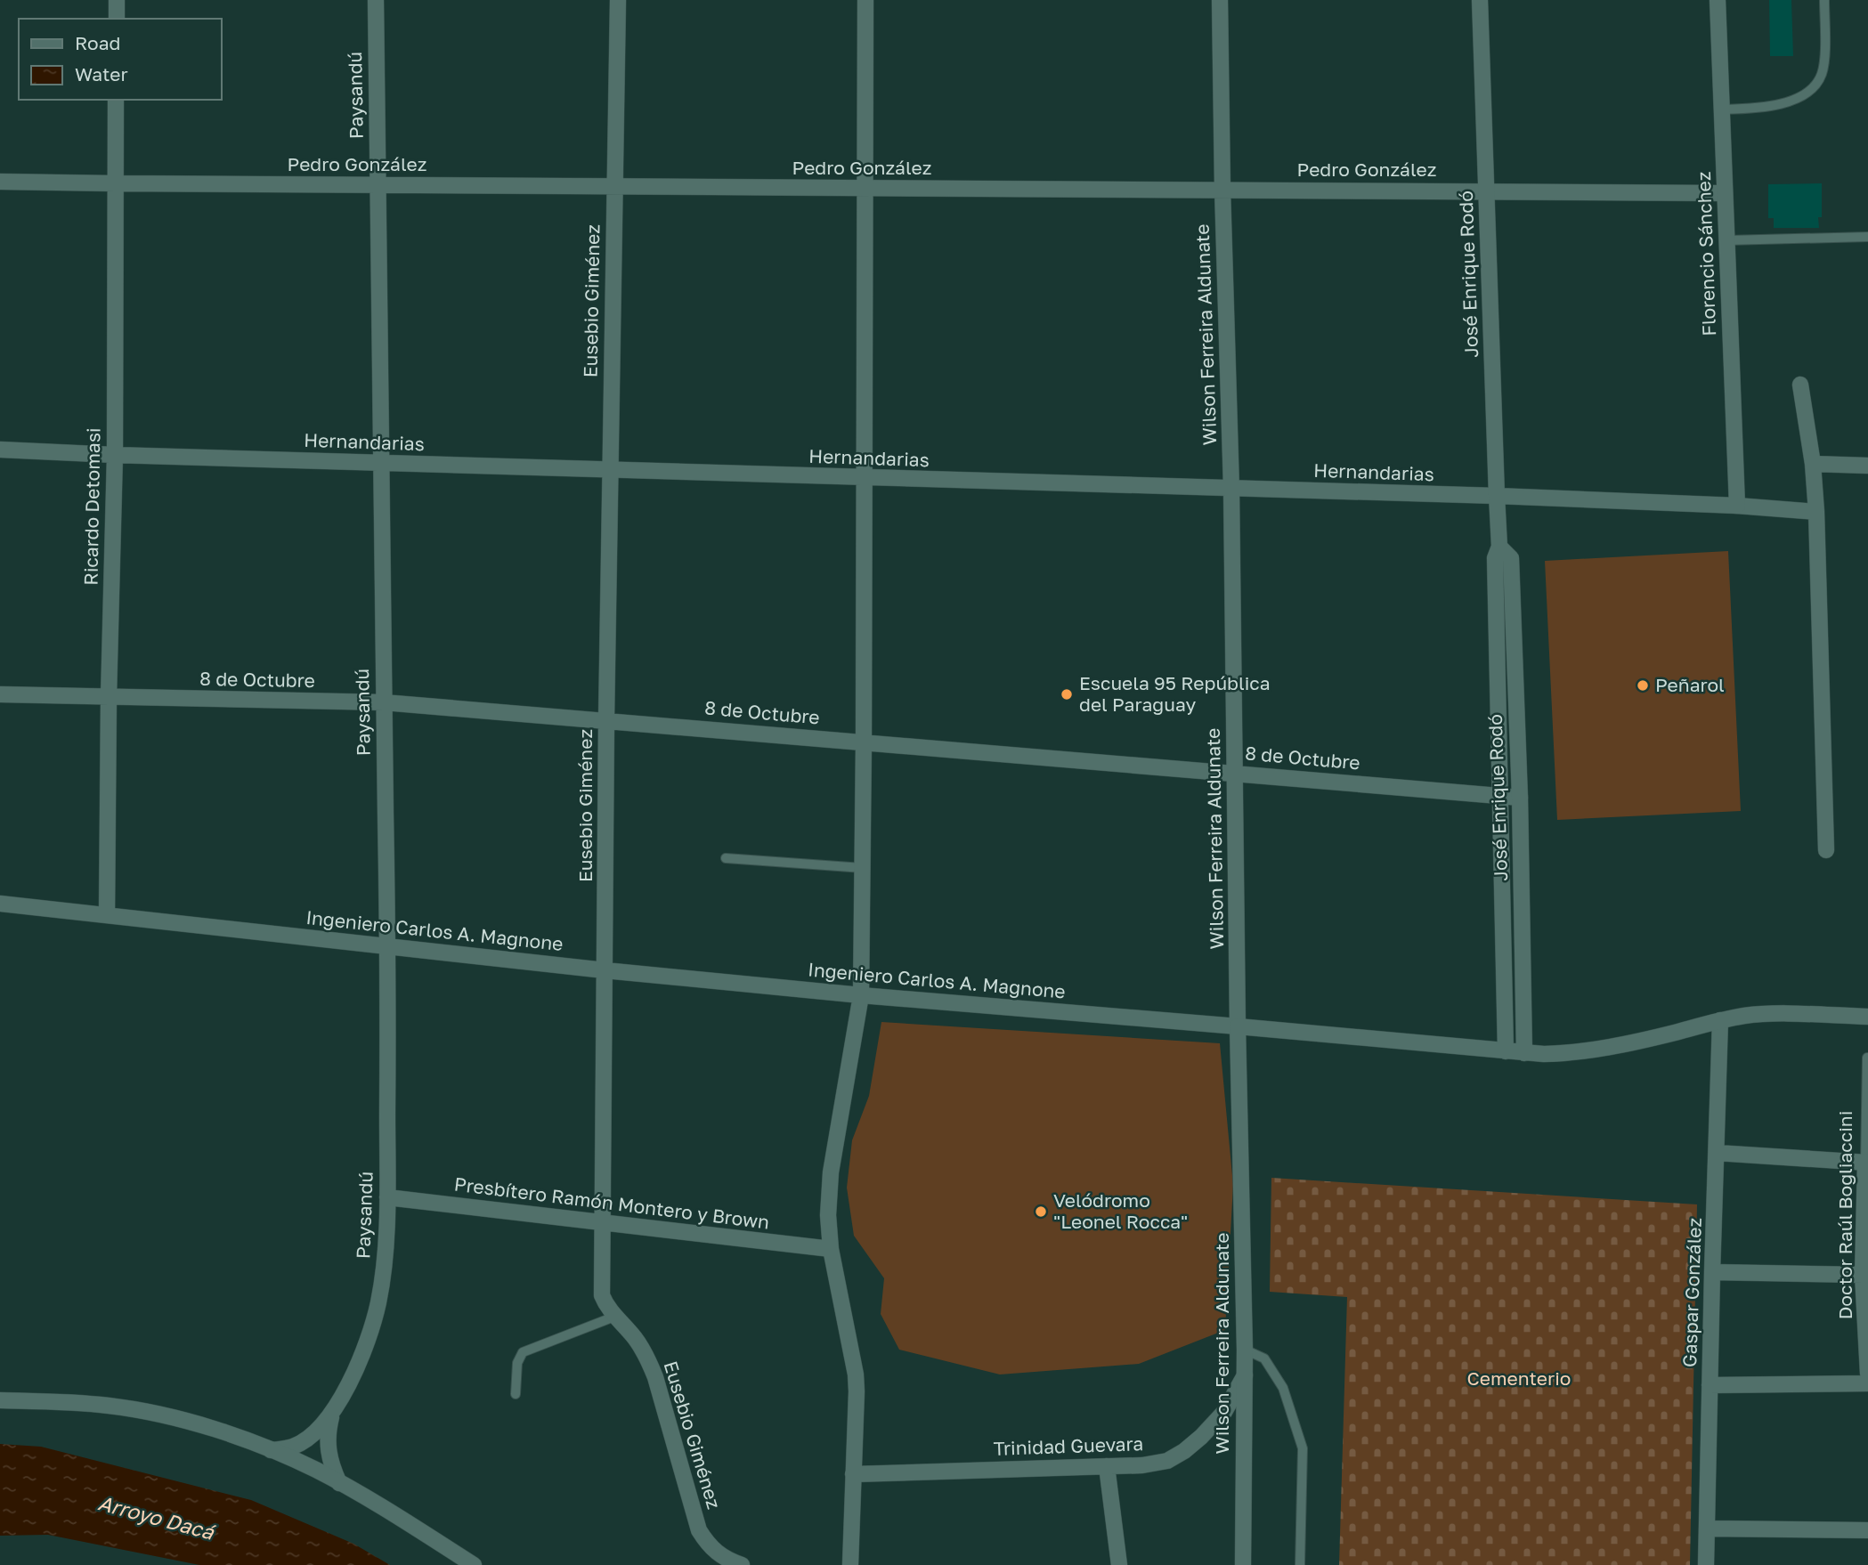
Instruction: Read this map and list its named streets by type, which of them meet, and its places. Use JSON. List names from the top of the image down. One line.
{"streets":{"street":["Paysandú","Pedro González","Florencio Sánchez","José Enrique Rodó","Eusebio Giménez","Wilson Ferreira Aldunate","Hernandarias","Ricardo Detomasi","8 de Octubre","Ingeniero Carlos A. Magnone","Presbítero Ramón Montero y Brown","Doctor Raúl Bogliaccini","Gaspar González","Trinidad Guevara"]},"crossings":[["Paysandú","Pedro González"],["Paysandú","Hernandarias"],["Paysandú","8 de Octubre"],["Paysandú","Ingeniero Carlos A. Magnone"],["Paysandú","Presbítero Ramón Montero y Brown"],["Pedro González","Florencio Sánchez"],["Pedro González","José Enrique Rodó"],["Pedro González","Eusebio Giménez"],["Pedro González","Wilson Ferreira Aldunate"],["Pedro González","Ricardo Detomasi"],["Florencio Sánchez","Hernandarias"],["José Enrique Rodó","Hernandarias"],["José Enrique Rodó","8 de Octubre"],["José Enrique Rodó","Ingeniero Carlos A. Magnone"],["Eusebio Giménez","Hernandarias"],["Eusebio Giménez","8 de Octubre"],["Eusebio Giménez","Ingeniero Carlos A. Magnone"],["Eusebio Giménez","Presbítero Ramón Montero y Brown"],["Wilson Ferreira Aldunate","Hernandarias"],["Wilson Ferreira Aldunate","8 de Octubre"],["Wilson Ferreira Aldunate","Ingeniero Carlos A. Magnone"],["Wilson Ferreira Aldunate","Trinidad Guevara"],["Hernandarias","Ricardo Detomasi"],["Ricardo Detomasi","8 de Octubre"],["Ricardo Detomasi","Ingeniero Carlos A. Magnone"],["Ingeniero Carlos A. Magnone","Gaspar González"]],"water":["Arroyo Dacá"],"parks":["Cementerio"],"places":["Peñarol","Escuela 95 República del Paraguay","Velódromo \"Leonel Rocca\""],"legend":["Road","Water"]}
